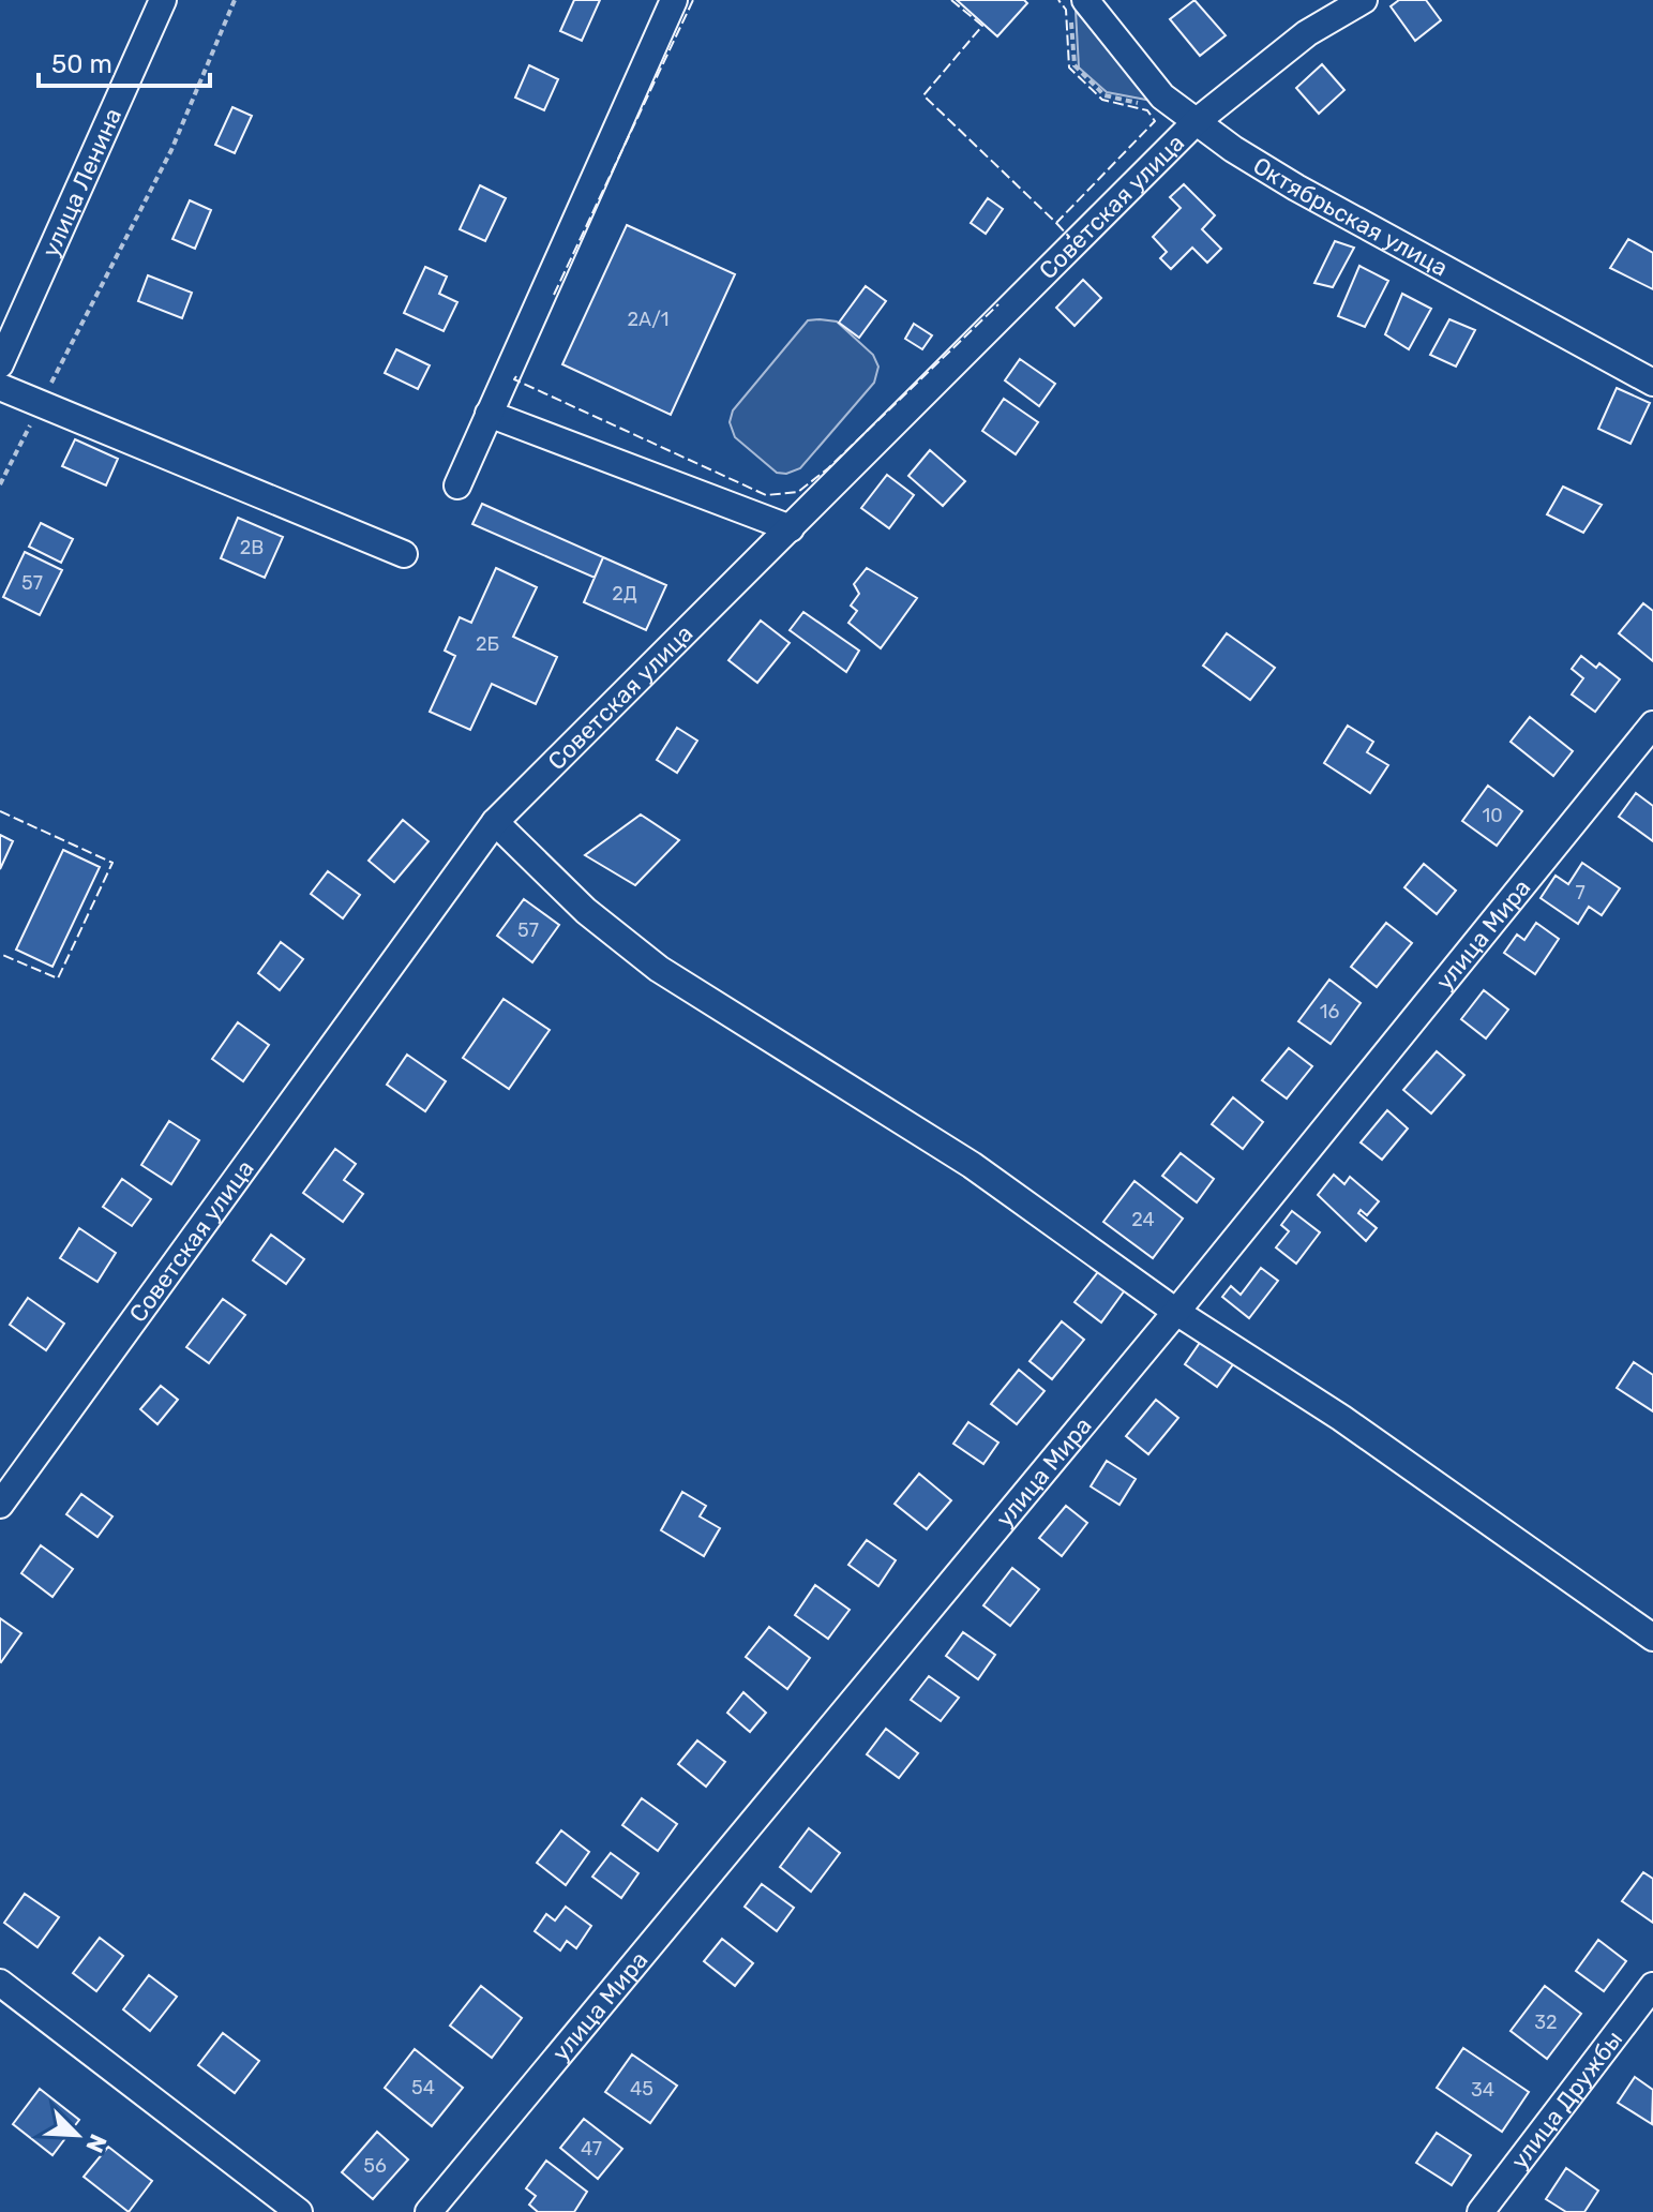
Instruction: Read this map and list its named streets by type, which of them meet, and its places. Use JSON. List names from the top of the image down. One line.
{"streets":{"street":["улица Ленина","Советская улица","Октябрьская улица","улица Мира","улица Дружбы"]},"crossings":[["Советская улица","Октябрьская улица"]],"house_numbers":["2А/1","2В","57","2Д","2Б","10","7","57","16","24","32","54","45","34","47","56"],"scale_bar":"50 m","north":"bottom right"}
